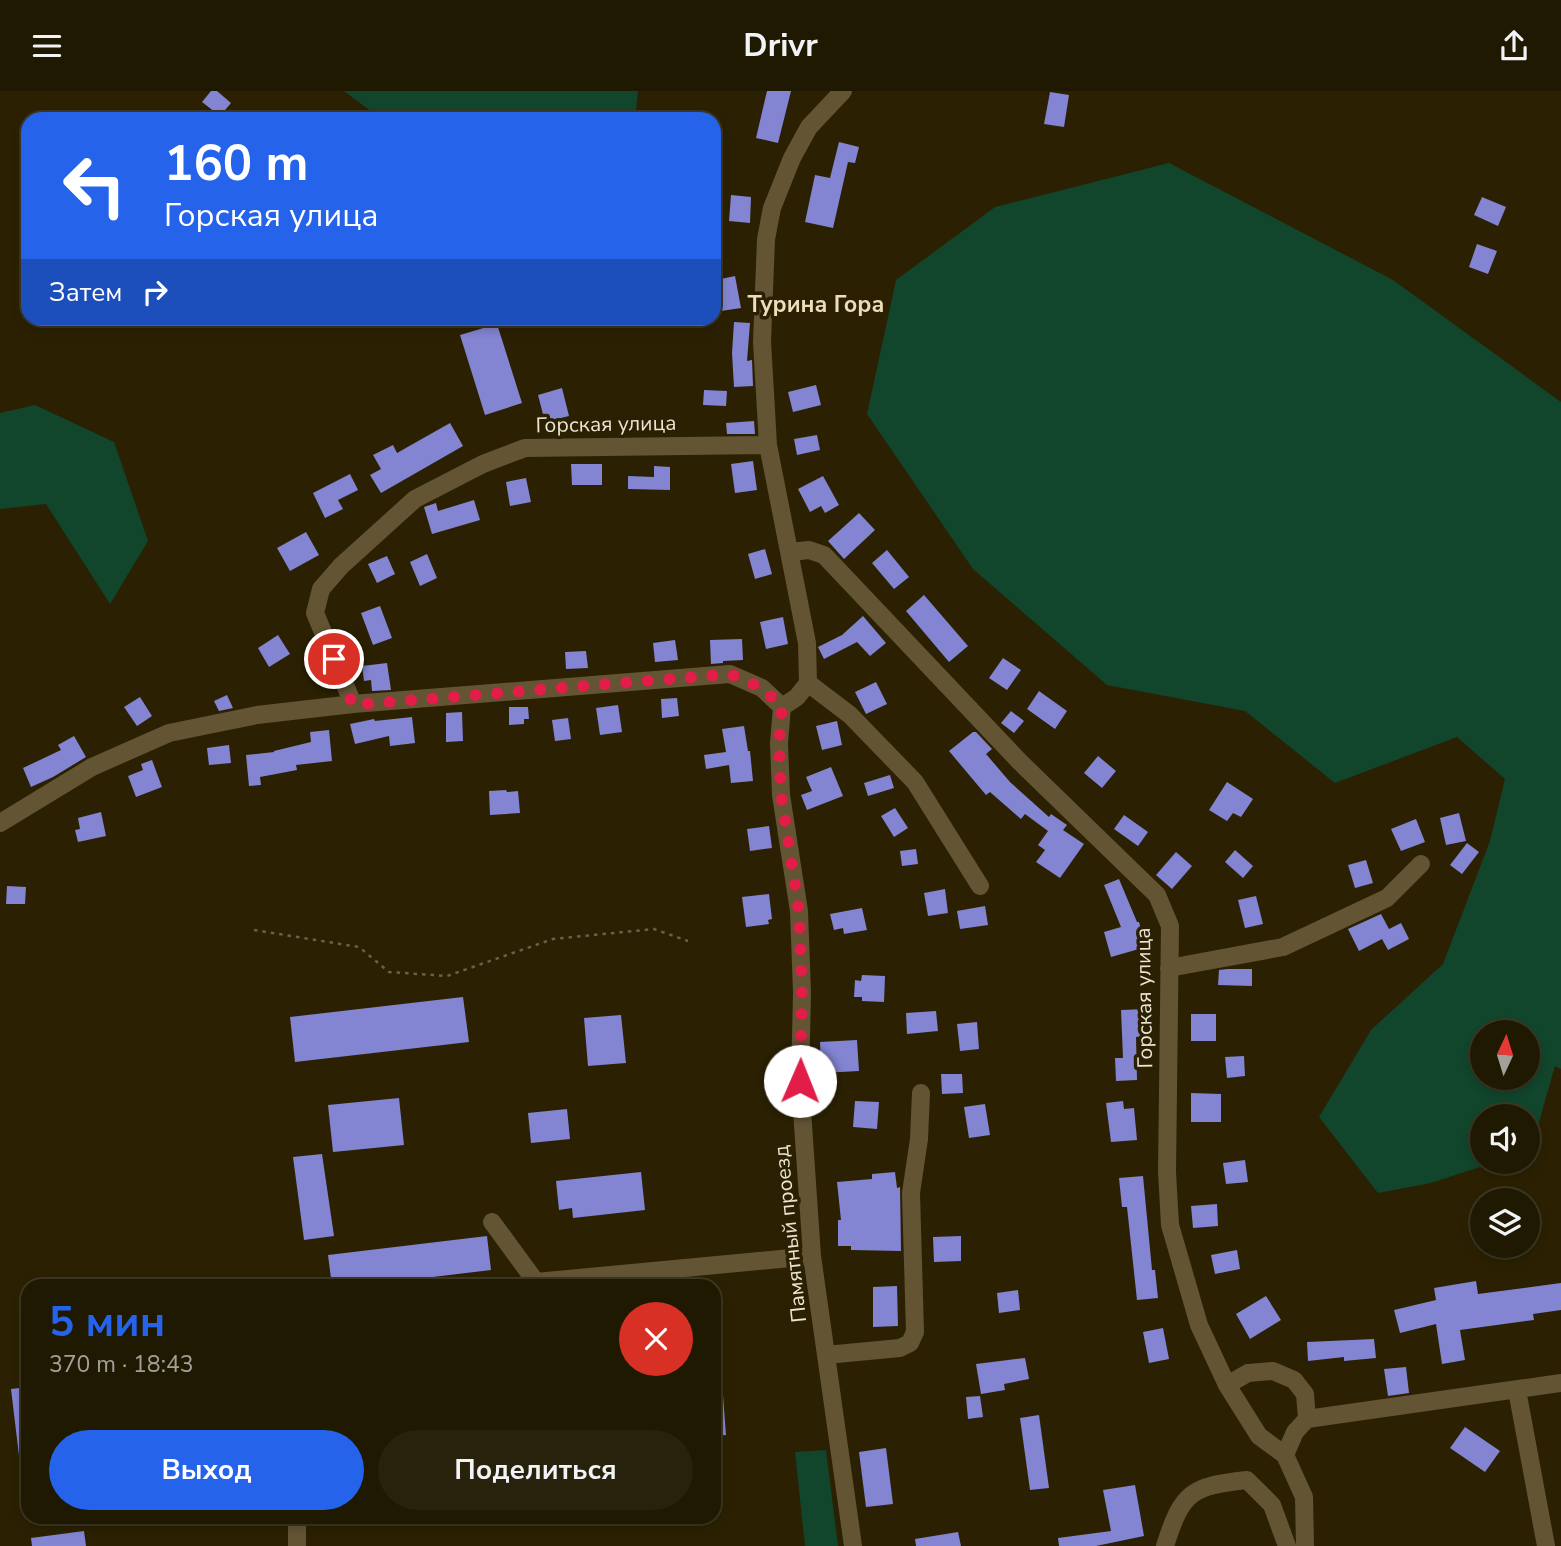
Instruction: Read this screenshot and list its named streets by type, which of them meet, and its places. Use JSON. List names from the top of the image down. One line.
{"streets":{"street":["Горская улица","Памятный проезд"]},"districts":["Турина Гора"],"north":"top","page":{"header":"Drivr","turn":["160 m","Горская улица"],"then":"Затем","heading":["5 мин","370 m · 18:43"],"buttons":["Выход","Поделиться"]}}
